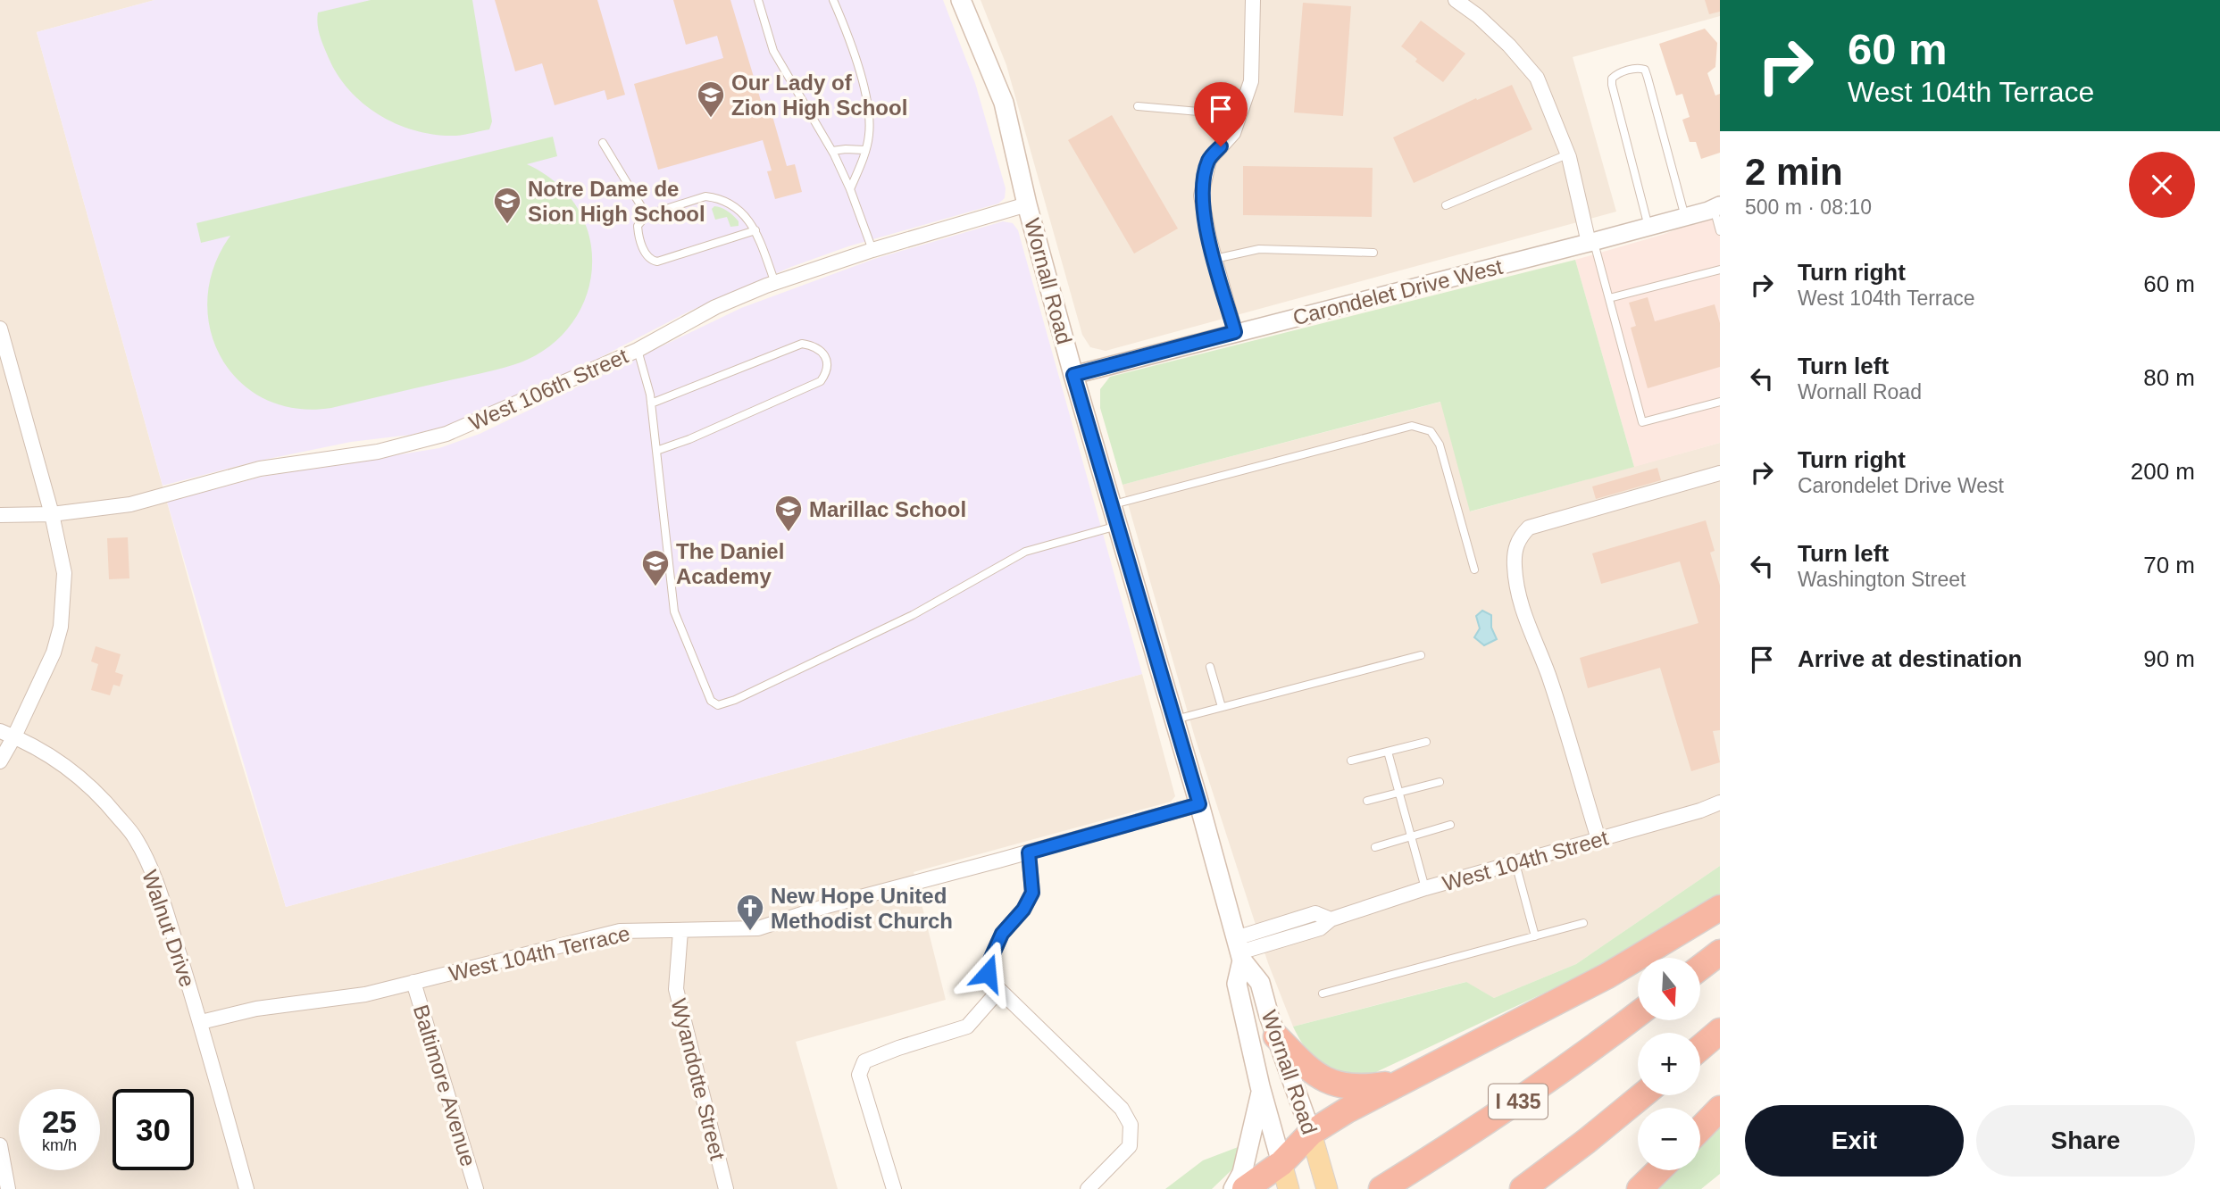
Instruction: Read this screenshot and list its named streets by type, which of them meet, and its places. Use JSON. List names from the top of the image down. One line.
{"streets":{"highway":["I 435"],"main road":["Wornall Road"],"street":["Carondelet Drive West","West 106th Street","West 104th Street","Walnut Drive","West 104th Terrace","Wyandotte Street","Baltimore Avenue"]},"crossings":[["Wornall Road","Carondelet Drive West"],["Wornall Road","West 106th Street"],["Wornall Road","West 104th Street"],["Wornall Road","West 104th Terrace"],["Walnut Drive","West 104th Terrace"],["West 104th Terrace","Wyandotte Street"],["West 104th Terrace","Baltimore Avenue"]],"places":{"school or university":["Our Lady of Zion High School","Notre Dame de Sion High School","Marillac School","The Daniel Academy"],"church":["New Hope United Methodist Church"]},"north":"bottom","page":{"turn":["60 m","West 104th Terrace"],"heading":["2 min","500 m · 08:10"],"list":[{"name":"Turn right","note":"West 104th Terrace","value":"60 m"},{"name":"Turn left","note":"Wornall Road","value":"80 m"},{"name":"Turn right","note":"Carondelet Drive West","value":"200 m"},{"name":"Turn left","note":"Washington Street","value":"70 m"},{"name":"Arrive at destination","value":"90 m"}],"map_buttons":["+","−"],"speed":"25 km/h","limit":"30","buttons":["Exit","Share"]}}
